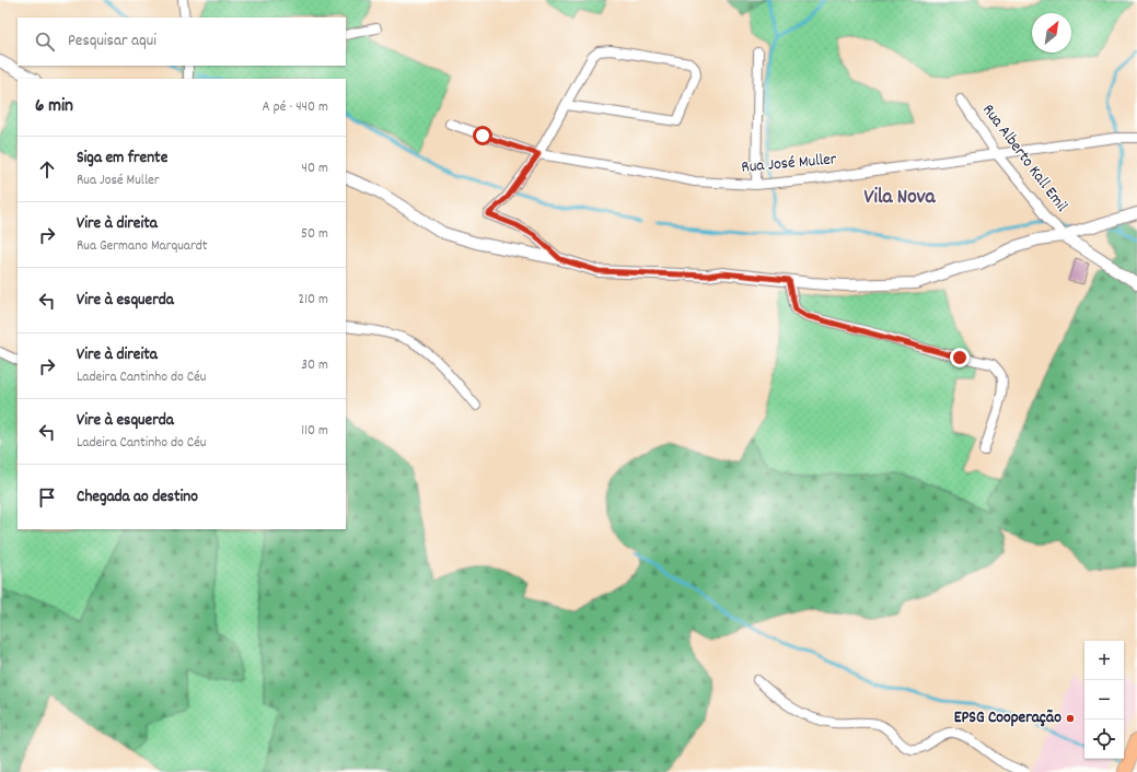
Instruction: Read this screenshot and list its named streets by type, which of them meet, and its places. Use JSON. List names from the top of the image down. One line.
{"streets":{"street":["Rua Alberto Kall Emil","Rua José Muller"]},"crossings":[["Rua Alberto Kall Emil","Rua José Muller"]],"districts":["Vila Nova"],"places":["EPSG Cooperação"],"north":"top right","page":{"search":"Pesquisar aqui","heading":["6 min","A pé · 440 m"],"list":[["Siga em frente","Rua José Muller","40 m"],["Vire à direita","Rua Germano Marquardt","50 m"],["Vire à esquerda","210 m"],["Vire à direita","Ladeira Cantinho do Céu","30 m"],["Vire à esquerda","Ladeira Cantinho do Céu","110 m"],"Chegada ao destino"],"map_buttons":["+","−"]}}
